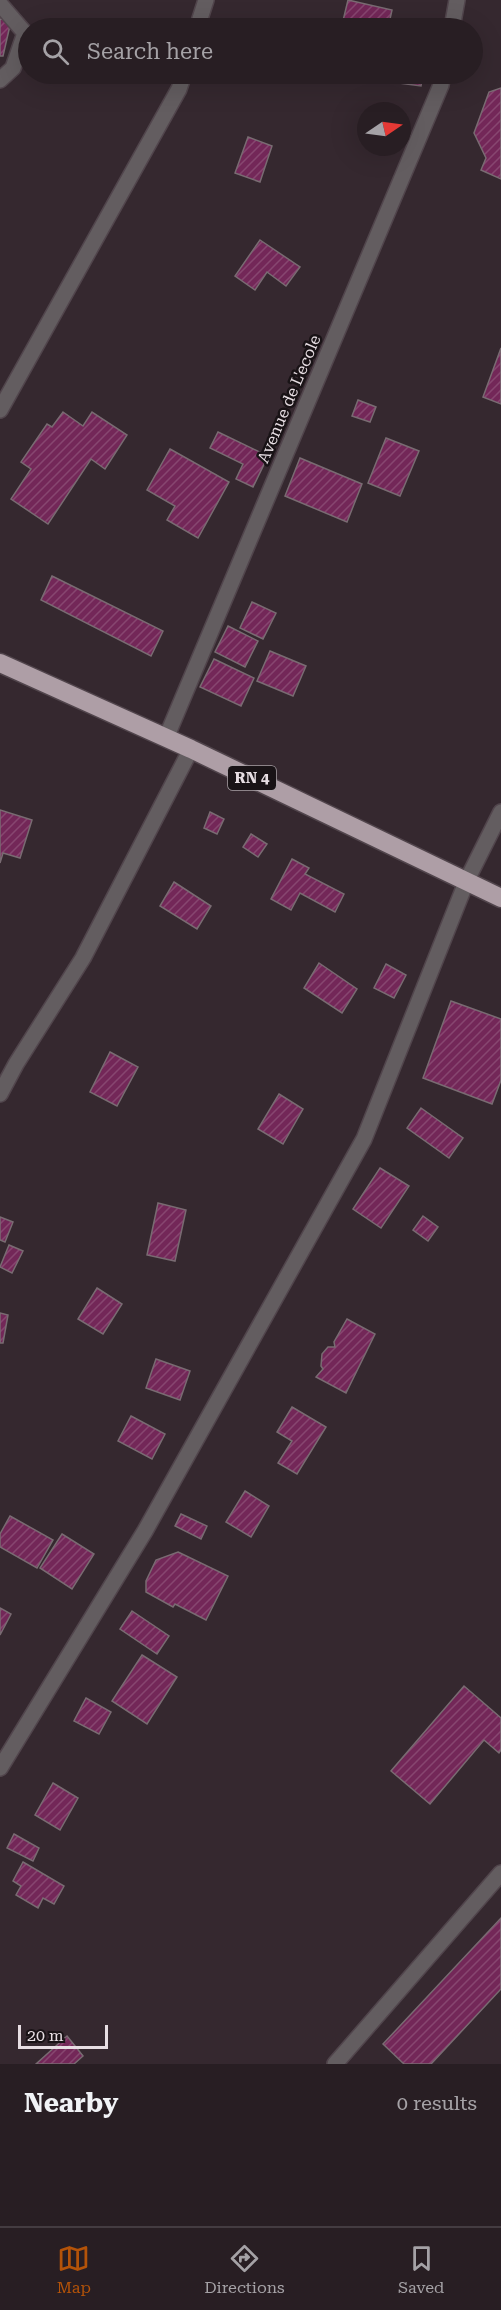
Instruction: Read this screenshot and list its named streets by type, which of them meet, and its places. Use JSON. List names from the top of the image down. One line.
{"streets":{"highway":["RN 4"],"street":["Avenue de L'ecole"]},"crossings":[["Avenue de L'ecole","RN 4"]],"scale_bar":"20 m","north":"right","page":{"search":"Search here","scale":"20 m","heading":["Nearby","0 results"],"nav":["Map","Directions","Saved"]}}
